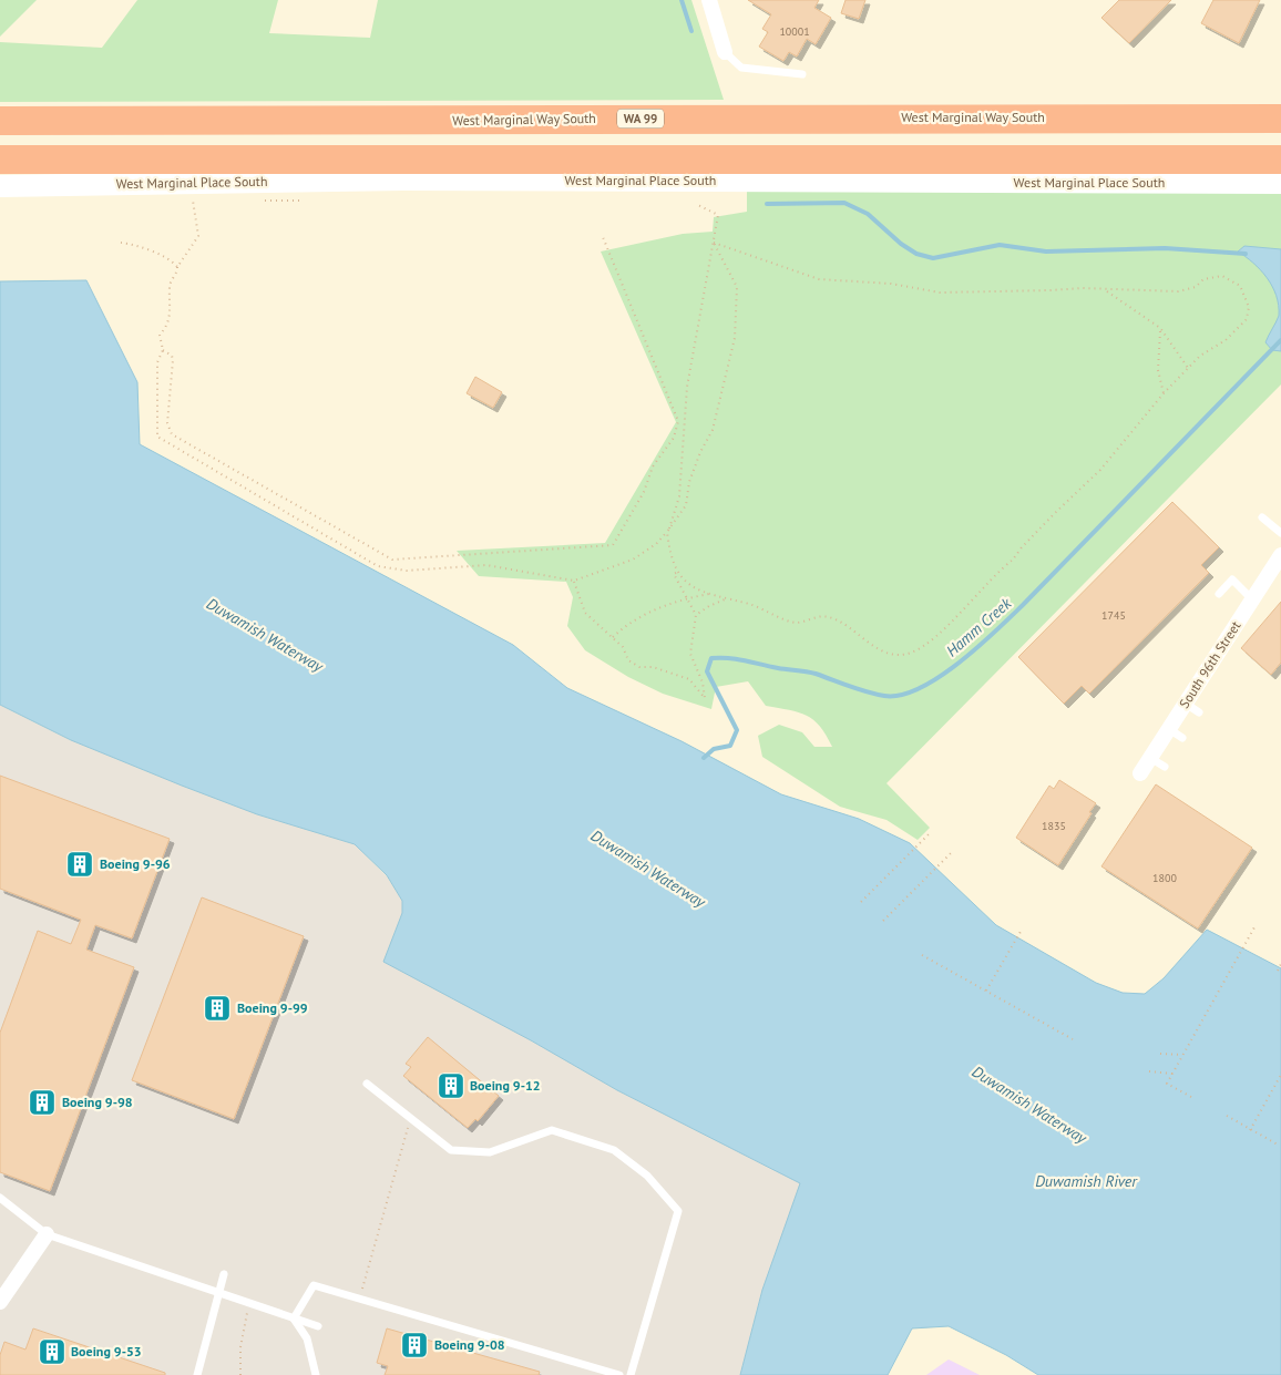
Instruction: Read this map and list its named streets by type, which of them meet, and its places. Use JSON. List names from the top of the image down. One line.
{"streets":{"highway":["West Marginal Way South","WA 99"],"street":["West Marginal Place South","South 96th Street"]},"water":["Hamm Creek","Duwamish Waterway","Duwamish River"],"places":{"building":["Boeing 9-96","Boeing 9-99","Boeing 9-12","Boeing 9-98","Boeing 9-08","Boeing 9-53"]},"house_numbers":["10001","1745","1835","1800"]}
